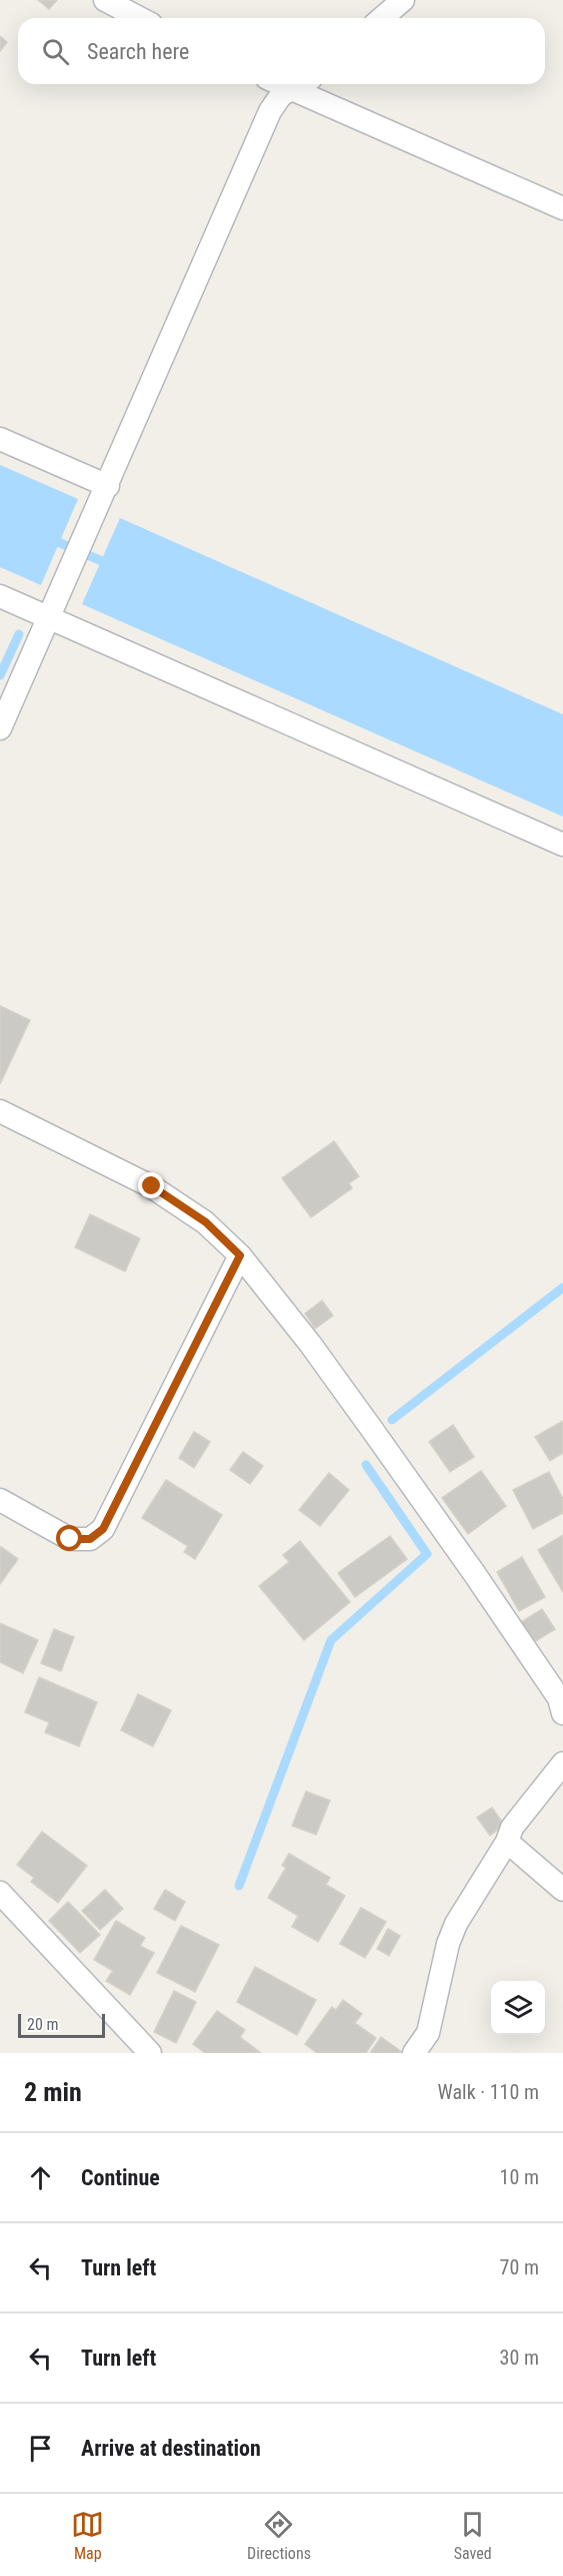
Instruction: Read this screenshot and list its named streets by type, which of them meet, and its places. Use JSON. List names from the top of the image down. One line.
{"scale_bar":"20 m","page":{"search":"Search here","scale":"20 m","heading":["2 min","Walk · 110 m"],"list":[["Continue","10 m"],["Turn left","70 m"],["Turn left","30 m"],"Arrive at destination"],"nav":["Map","Directions","Saved"]}}
